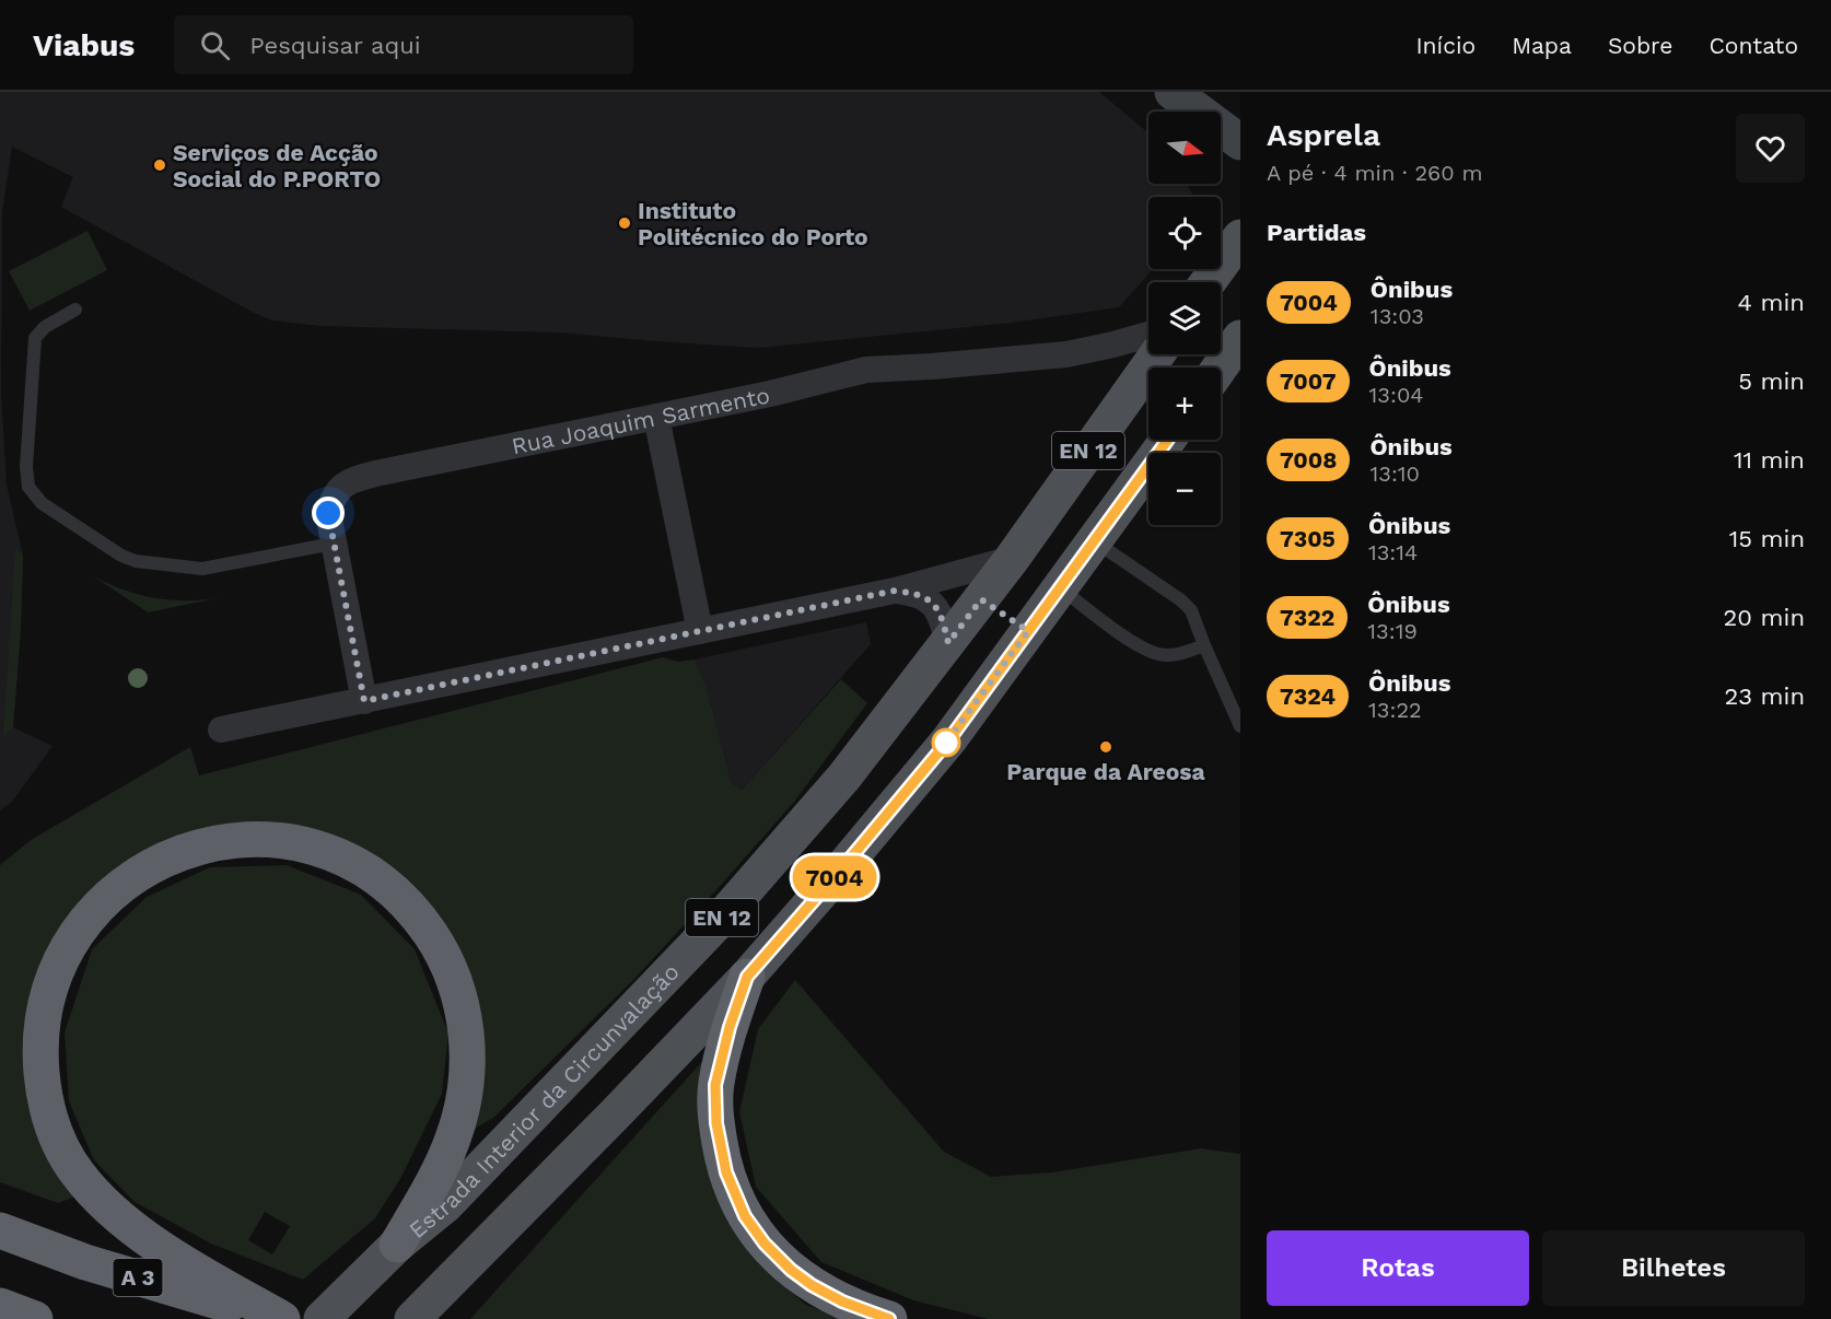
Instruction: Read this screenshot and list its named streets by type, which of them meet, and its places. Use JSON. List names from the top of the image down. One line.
{"streets":{"highway":["A 3"],"main road":["EN 12","Estrada Interior da Circunvalação"],"street":["Rua Joaquim Sarmento"]},"places":["Serviços de Acção Social do P.PORTO","Instituto Politécnico do Porto","Parque da Areosa"],"lines":["bus line 7004"],"north":"right","page":{"header":"Viabus","search":"Pesquisar aqui","nav":["Início","Mapa","Sobre","Contato"],"on_map":"7004","heading":[["Asprela","A pé · 4 min · 260 m"],"Partidas"],"map_buttons":["+","−"],"list":[{"mark":"7004","name":"Ônibus","note":"13:03","value":"4 min"},{"mark":"7007","name":"Ônibus","note":"13:04","value":"5 min"},{"mark":"7008","name":"Ônibus","note":"13:10","value":"11 min"},{"mark":"7305","name":"Ônibus","note":"13:14","value":"15 min"},{"mark":"7322","name":"Ônibus","note":"13:19","value":"20 min"},{"mark":"7324","name":"Ônibus","note":"13:22","value":"23 min"}],"buttons":["Rotas","Bilhetes"]}}
